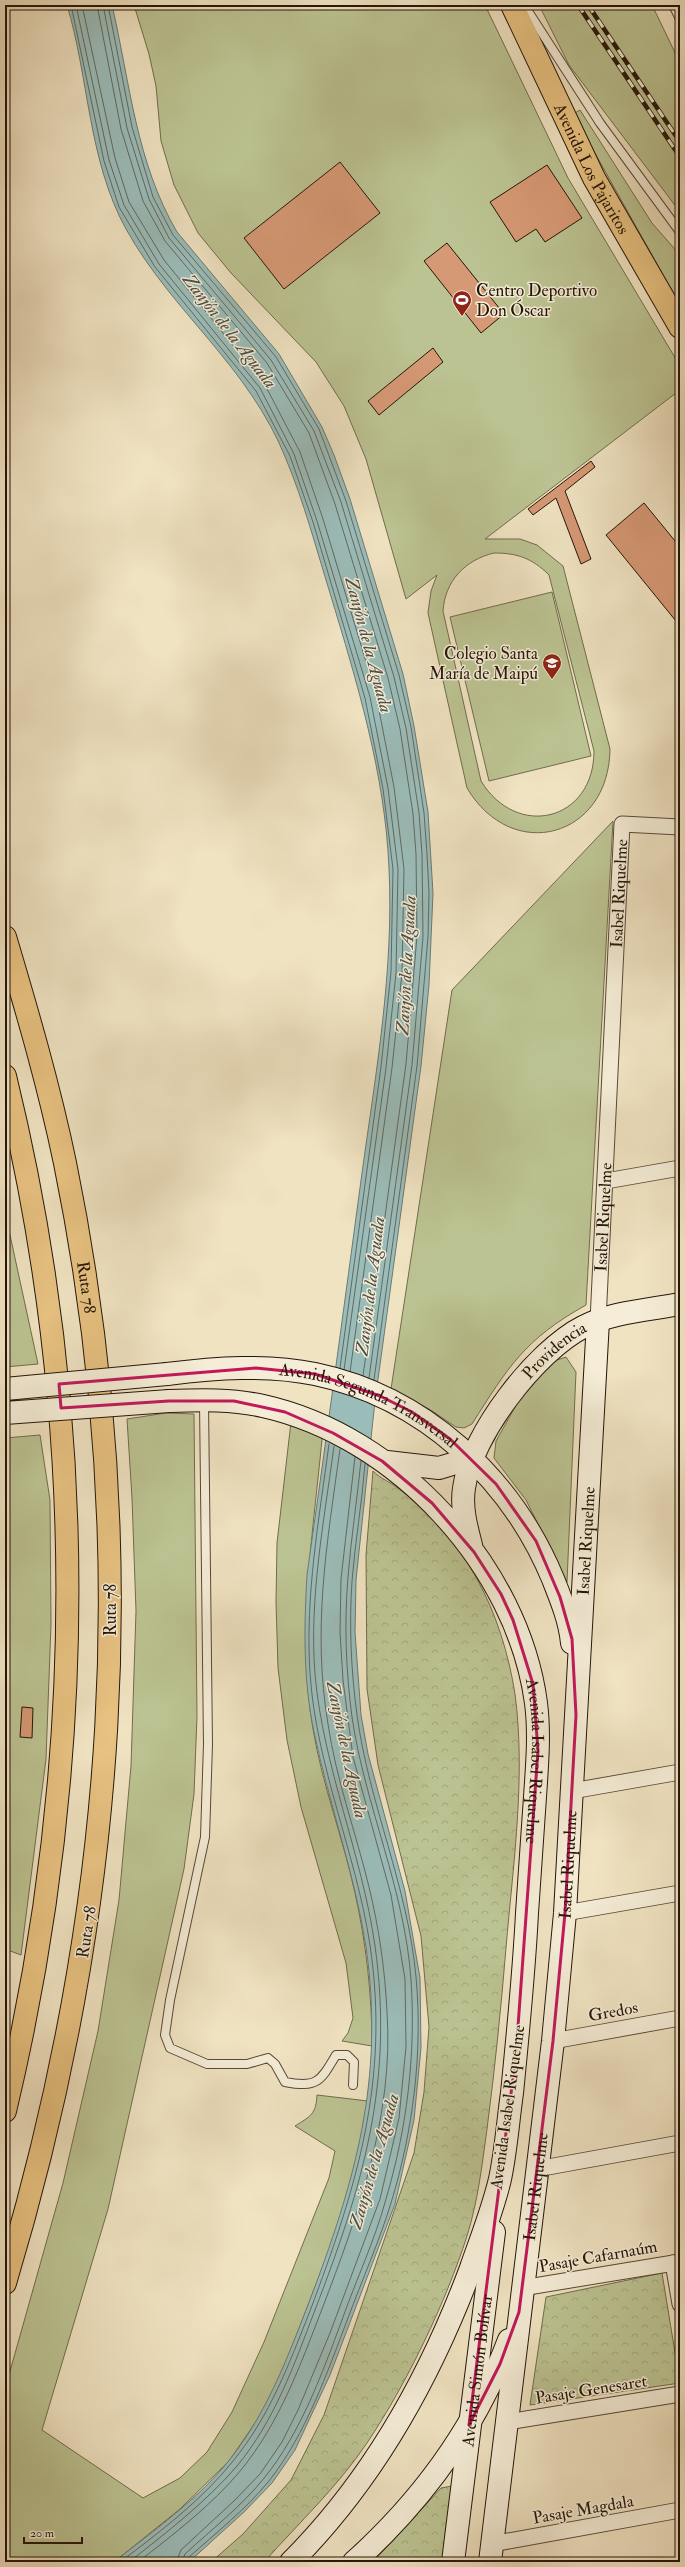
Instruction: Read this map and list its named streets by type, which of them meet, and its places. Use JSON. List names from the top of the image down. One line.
{"streets":{"main road":["Avenida Los Pajaritos","Isabel Riquelme","Ruta 78","Providencia","Avenida Segunda Transversal","Avenida Isabel Riquelme","Avenida Simón Bolívar"],"street":["Gredos","Pasaje Cafarnaúm","Pasaje Genesaret","Pasaje Magdala"]},"crossings":[["Isabel Riquelme","Providencia"],["Isabel Riquelme","Avenida Segunda Transversal"],["Isabel Riquelme","Gredos"],["Isabel Riquelme","Pasaje Cafarnaúm"],["Providencia","Avenida Segunda Transversal"],["Avenida Segunda Transversal","Avenida Isabel Riquelme"],["Avenida Isabel Riquelme","Avenida Simón Bolívar"]],"water":["Zanjón de la Aguada"],"places":{"sports":["Centro Deportivo Don Óscar"],"school or university":["Colegio Santa María de Maipú"]},"scale_bar":"20 m"}
